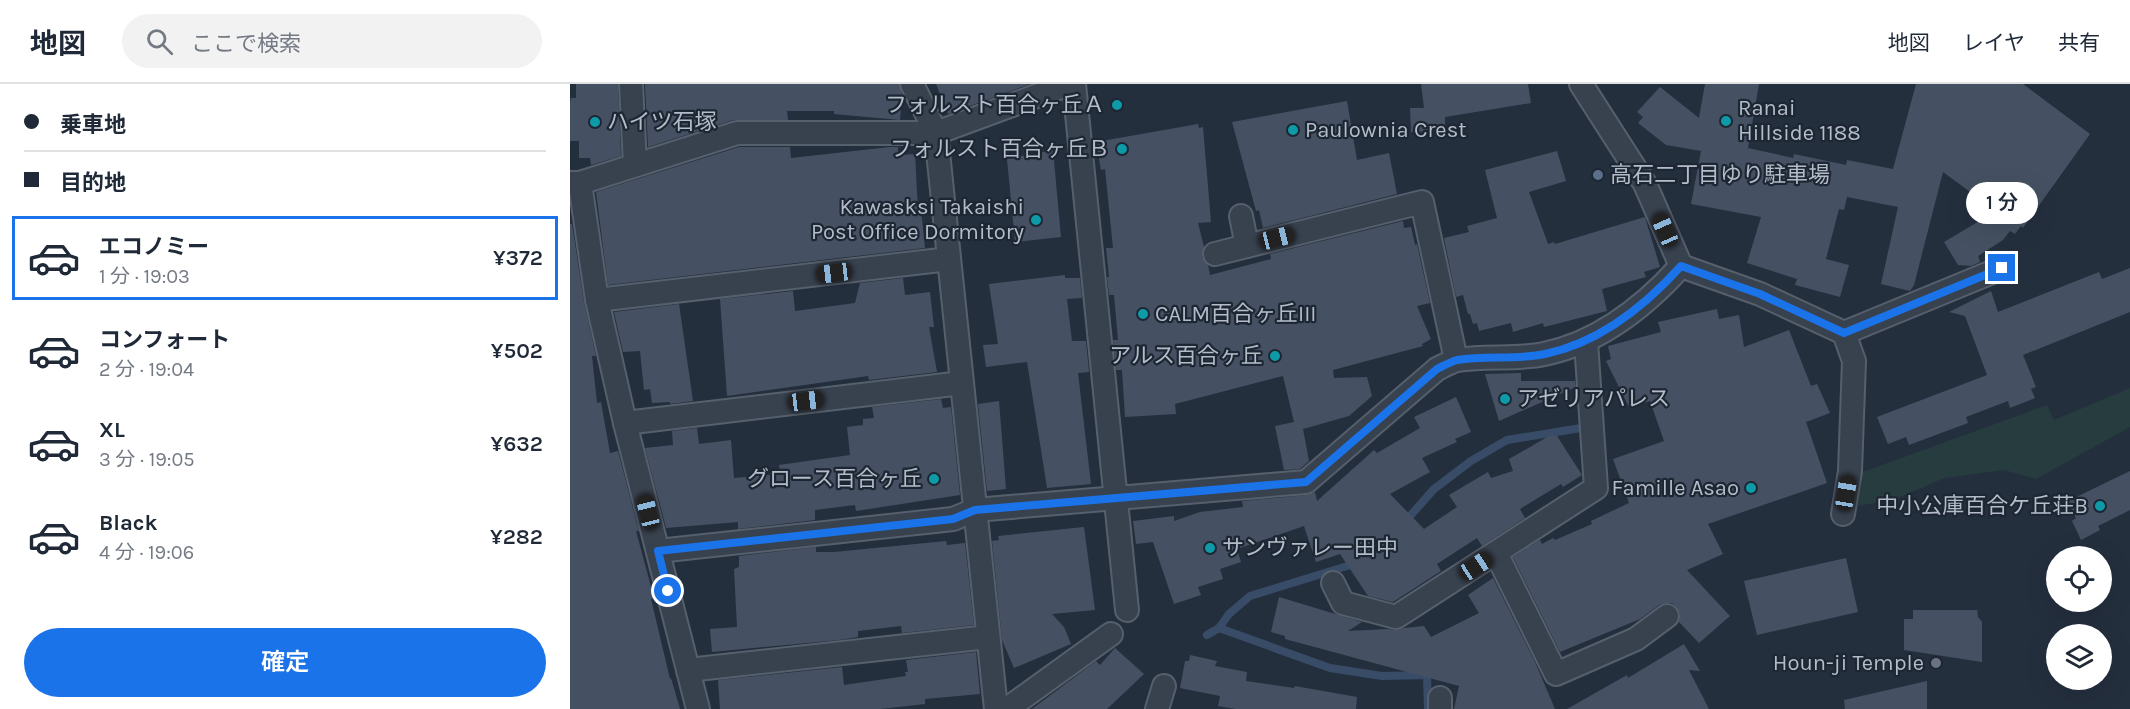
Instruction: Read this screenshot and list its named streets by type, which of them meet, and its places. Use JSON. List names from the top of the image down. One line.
{"places":["フォルスト百合ヶ丘Ａ","Ranai Hillside 1188","ハイツ石塚","Paulownia Crest","フォルスト百合ヶ丘Ｂ","高石二丁目ゆり駐車場","Kawasksi Takaishi Post Office Dormitory","CALM百合ヶ丘III","アルス百合ヶ丘","アゼリアパレス","グロース百合ヶ丘","Famille Asao","中小公庫百合ケ丘荘B","サンヴァレー田中","Houn-ji Temple"],"page":{"header":"地図","search":"ここで検索","nav":["地図","レイヤ","共有"],"banner":["乗車地","目的地"],"bubble":"1 分","list":[{"name":"エコノミー","note":"1 分 · 19:03","value":"¥372"},{"name":"コンフォート","note":"2 分 · 19:04","value":"¥502"},{"name":"XL","note":"3 分 · 19:05","value":"¥632"},{"name":"Black","note":"4 分 · 19:06","value":"¥282"}],"buttons":"確定"}}
